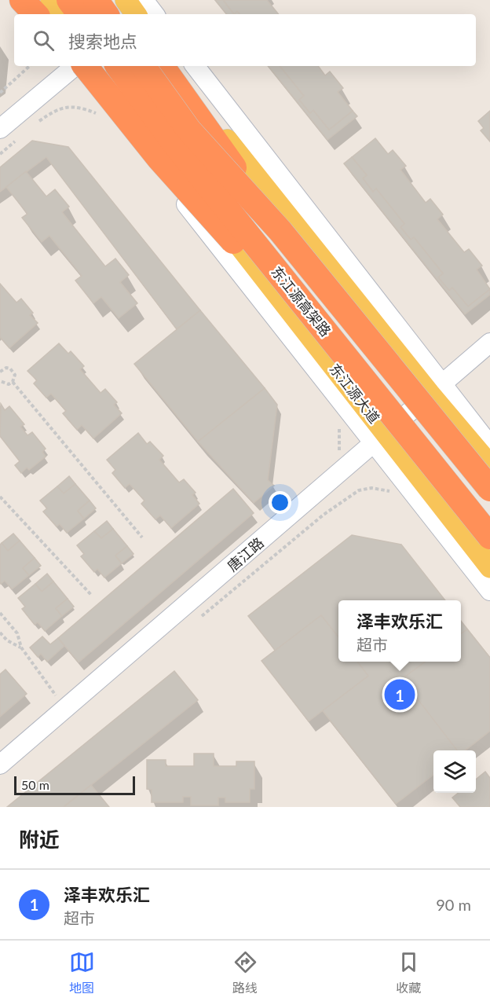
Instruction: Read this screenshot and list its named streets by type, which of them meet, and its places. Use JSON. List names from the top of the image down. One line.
{"streets":{"highway":["东江源高架路"],"main road":["东江源大道"],"street":["唐江路"]},"crossings":[["东江源大道","唐江路"]],"scale_bar":"50 m","page":{"search":"搜索地点","popup":["泽丰欢乐汇","超市"],"pins":"1","scale":"50 m","heading":"附近","list":[{"mark":"1","name":"泽丰欢乐汇","note":"超市","value":"90 m"}],"nav":["地图","路线","收藏"]}}
